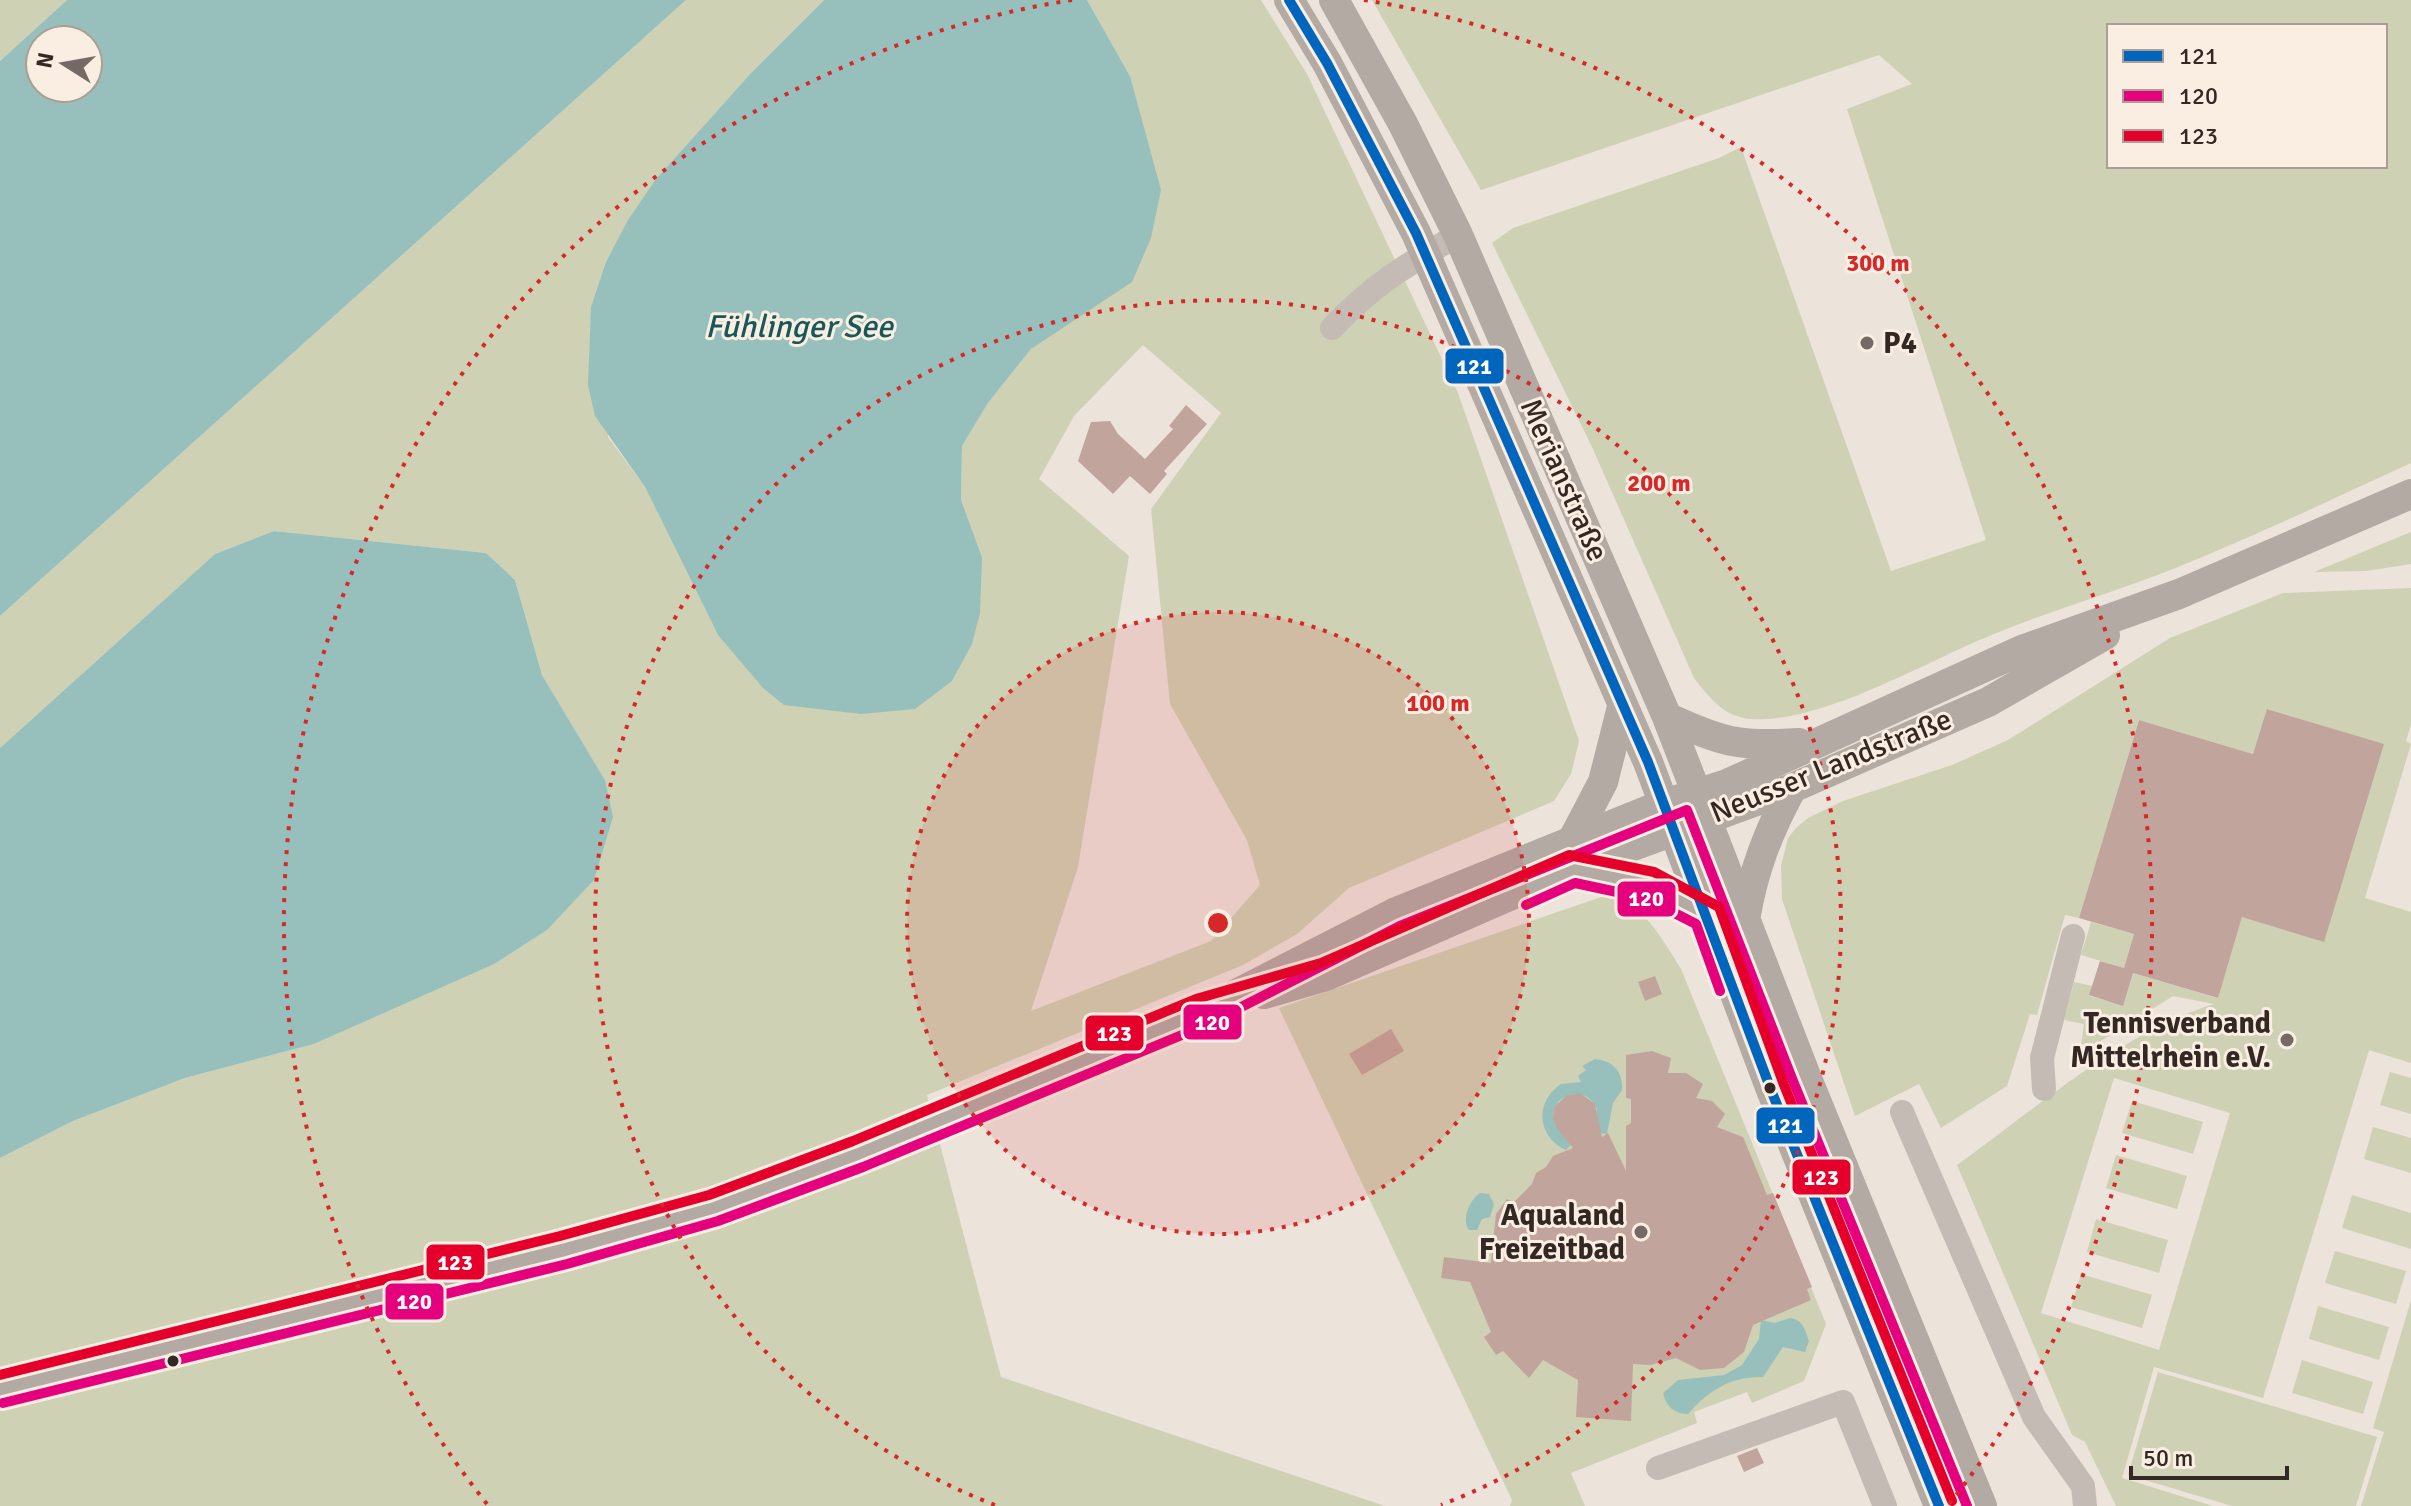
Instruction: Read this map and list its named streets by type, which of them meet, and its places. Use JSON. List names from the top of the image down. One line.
{"streets":{"main road":["Merianstraße","Neusser Landstraße"]},"crossings":[["Merianstraße","Neusser Landstraße"]],"water":["Fühlinger See"],"places":["P4","Tennisverband Mittelrhein e.V.","Aqualand Freizeitbad"],"lines":["transit line 121","transit line 120","transit line 123"],"legend":["121","120","123"],"scale_bar":"50 m","north":"left","rings":["300 m","200 m","100 m"]}
